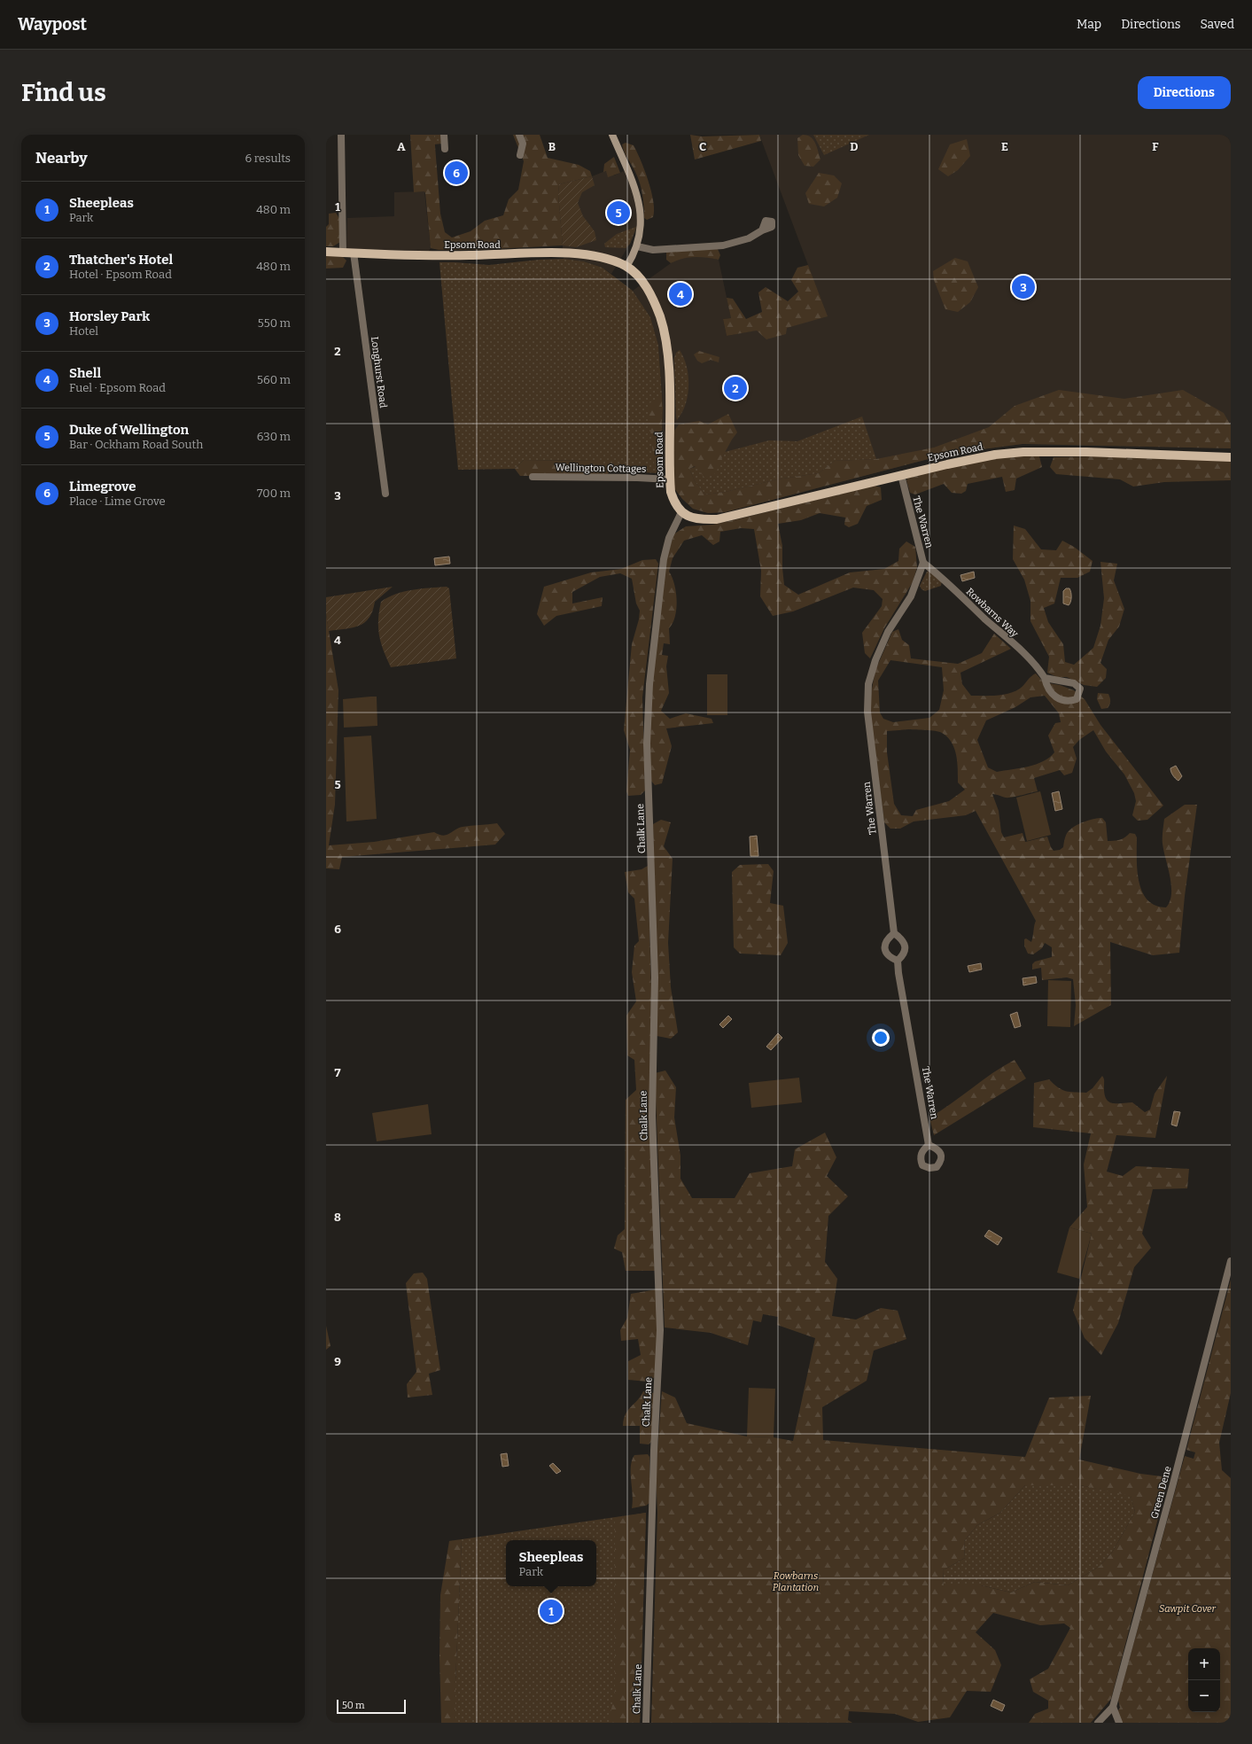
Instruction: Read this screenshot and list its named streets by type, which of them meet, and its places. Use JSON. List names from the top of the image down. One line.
{"streets":{"main road":["Epsom Road"],"street":["Longhurst Road","Wellington Cottages","The Warren","Rowbarns Way","Chalk Lane","Green Dene"]},"crossings":[["Epsom Road","Longhurst Road"],["Epsom Road","Wellington Cottages"],["Epsom Road","The Warren"],["Epsom Road","Chalk Lane"],["The Warren","Rowbarns Way"]],"parks":["Rowbarns Plantation","Sawpit Cover"],"scale_bar":"50 m","page":{"header":"Waypost","nav":["Map","Directions","Saved"],"buttons":"Directions","title":"Find us","heading":["Nearby","6 results"],"pins":["6","5","3","4","2","1"],"list":[{"mark":"1","name":"Sheepleas","note":"Park","value":"480 m"},{"mark":"2","name":"Thatcher's Hotel","note":"Hotel · Epsom Road","value":"480 m"},{"mark":"3","name":"Horsley Park","note":"Hotel","value":"550 m"},{"mark":"4","name":"Shell","note":"Fuel · Epsom Road","value":"560 m"},{"mark":"5","name":"Duke of Wellington","note":"Bar · Ockham Road South","value":"630 m"},{"mark":"6","name":"Limegrove","note":"Place · Lime Grove","value":"700 m"}],"popup":["Sheepleas","Park"],"map_buttons":["+","−"],"scale":"50 m"},"grid":{"columns":["A","B","C","D","E","F"],"rows":["1","2","3","4","5","6","7","8","9"]}}
